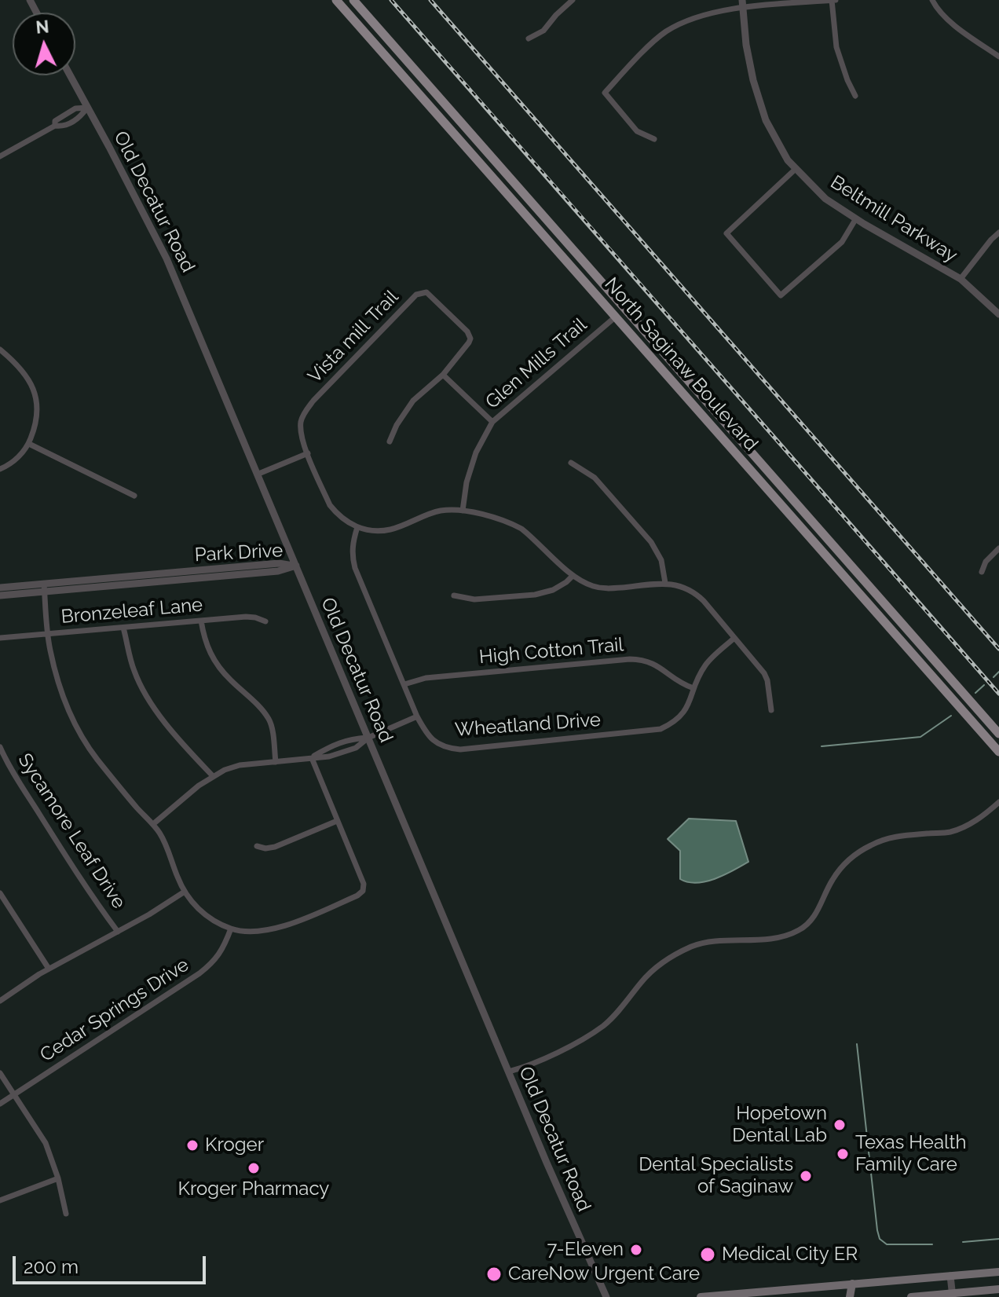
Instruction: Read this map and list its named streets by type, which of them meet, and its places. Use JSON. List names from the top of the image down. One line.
{"streets":{"main road":["North Saginaw Boulevard"],"street":["Old Decatur Road","Beltmill Parkway","Vista mill Trail","Glen Mills Trail","Park Drive","Bronzeleaf Lane","High Cotton Trail","Wheatland Drive","Sycamore Leaf Drive","Cedar Springs Drive"]},"crossings":[["Old Decatur Road","Park Drive"],["Glen Mills Trail","North Saginaw Boulevard"],["High Cotton Trail","Wheatland Drive"]],"places":["Hopetown Dental Lab","Kroger","Texas Health Family Care","Kroger Pharmacy","Dental Specialists of Saginaw","7-Eleven","Medical City ER","CareNow Urgent Care"],"scale_bar":"200 m","north":"top"}
